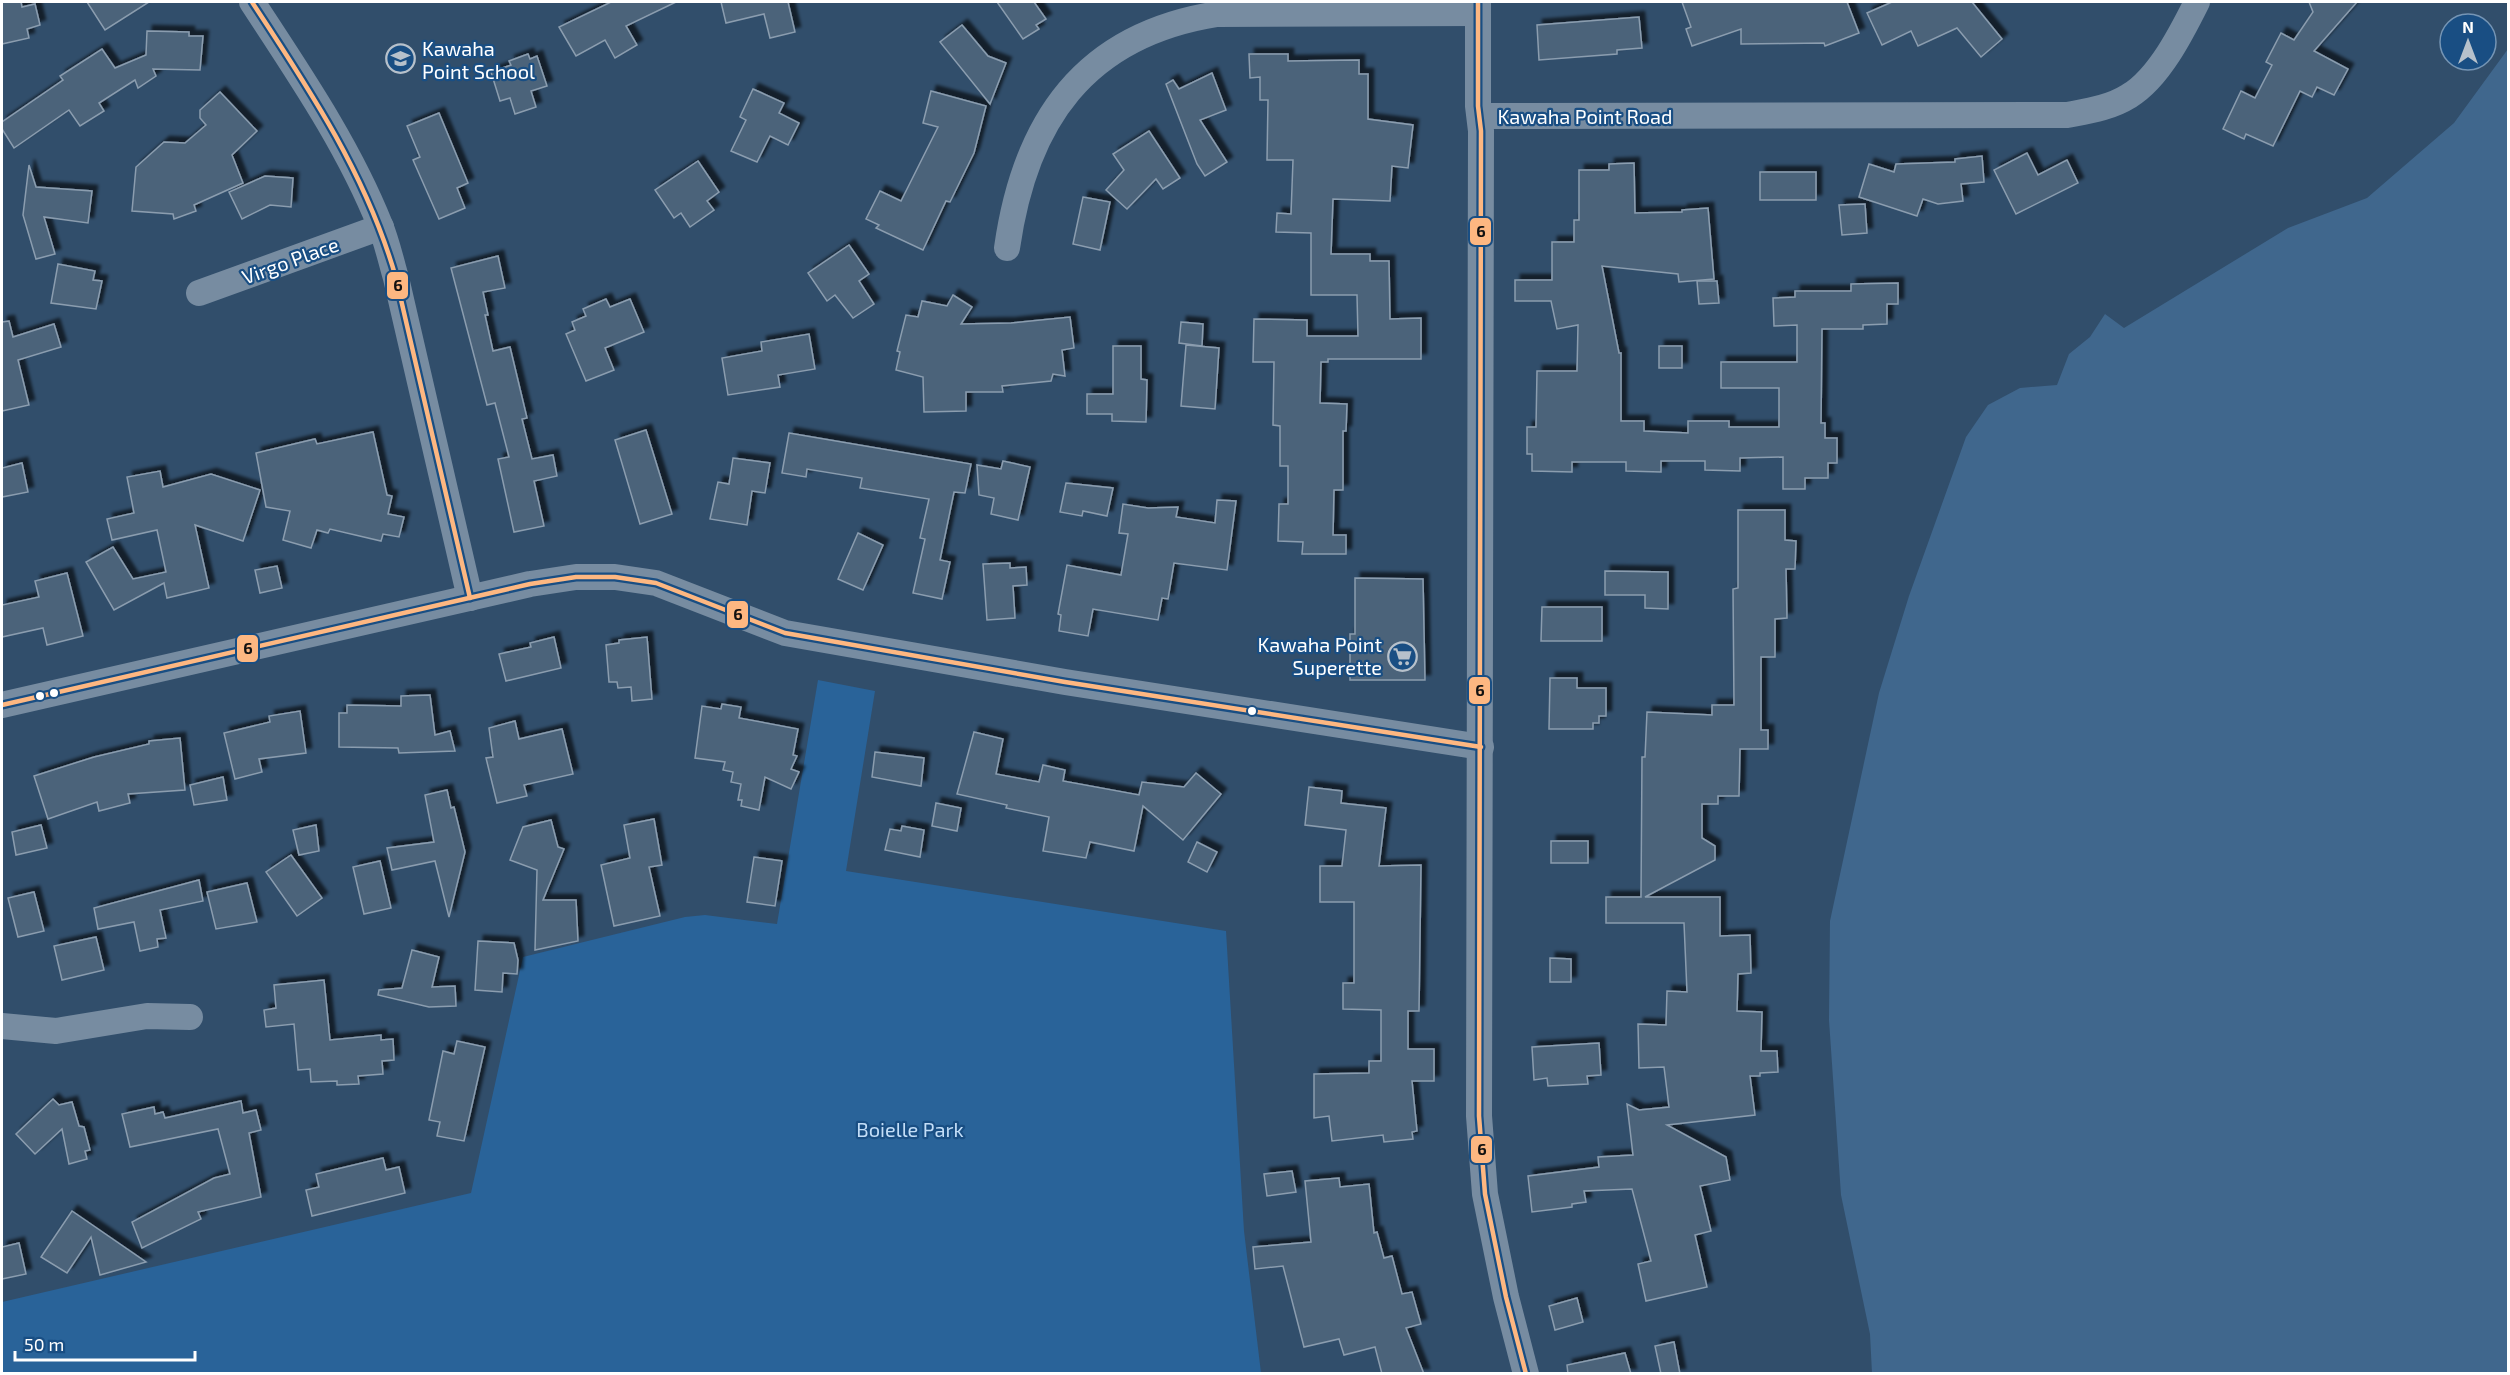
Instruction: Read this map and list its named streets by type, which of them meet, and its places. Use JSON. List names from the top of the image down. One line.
{"streets":{"street":["Kawaha Point Road","Virgo Place"]},"parks":["Boielle Park"],"places":{"school or university":["Kawaha Point School"],"supermarket":["Kawaha Point Superette"]},"lines":["transit line 6"],"scale_bar":"50 m","north":"top"}
